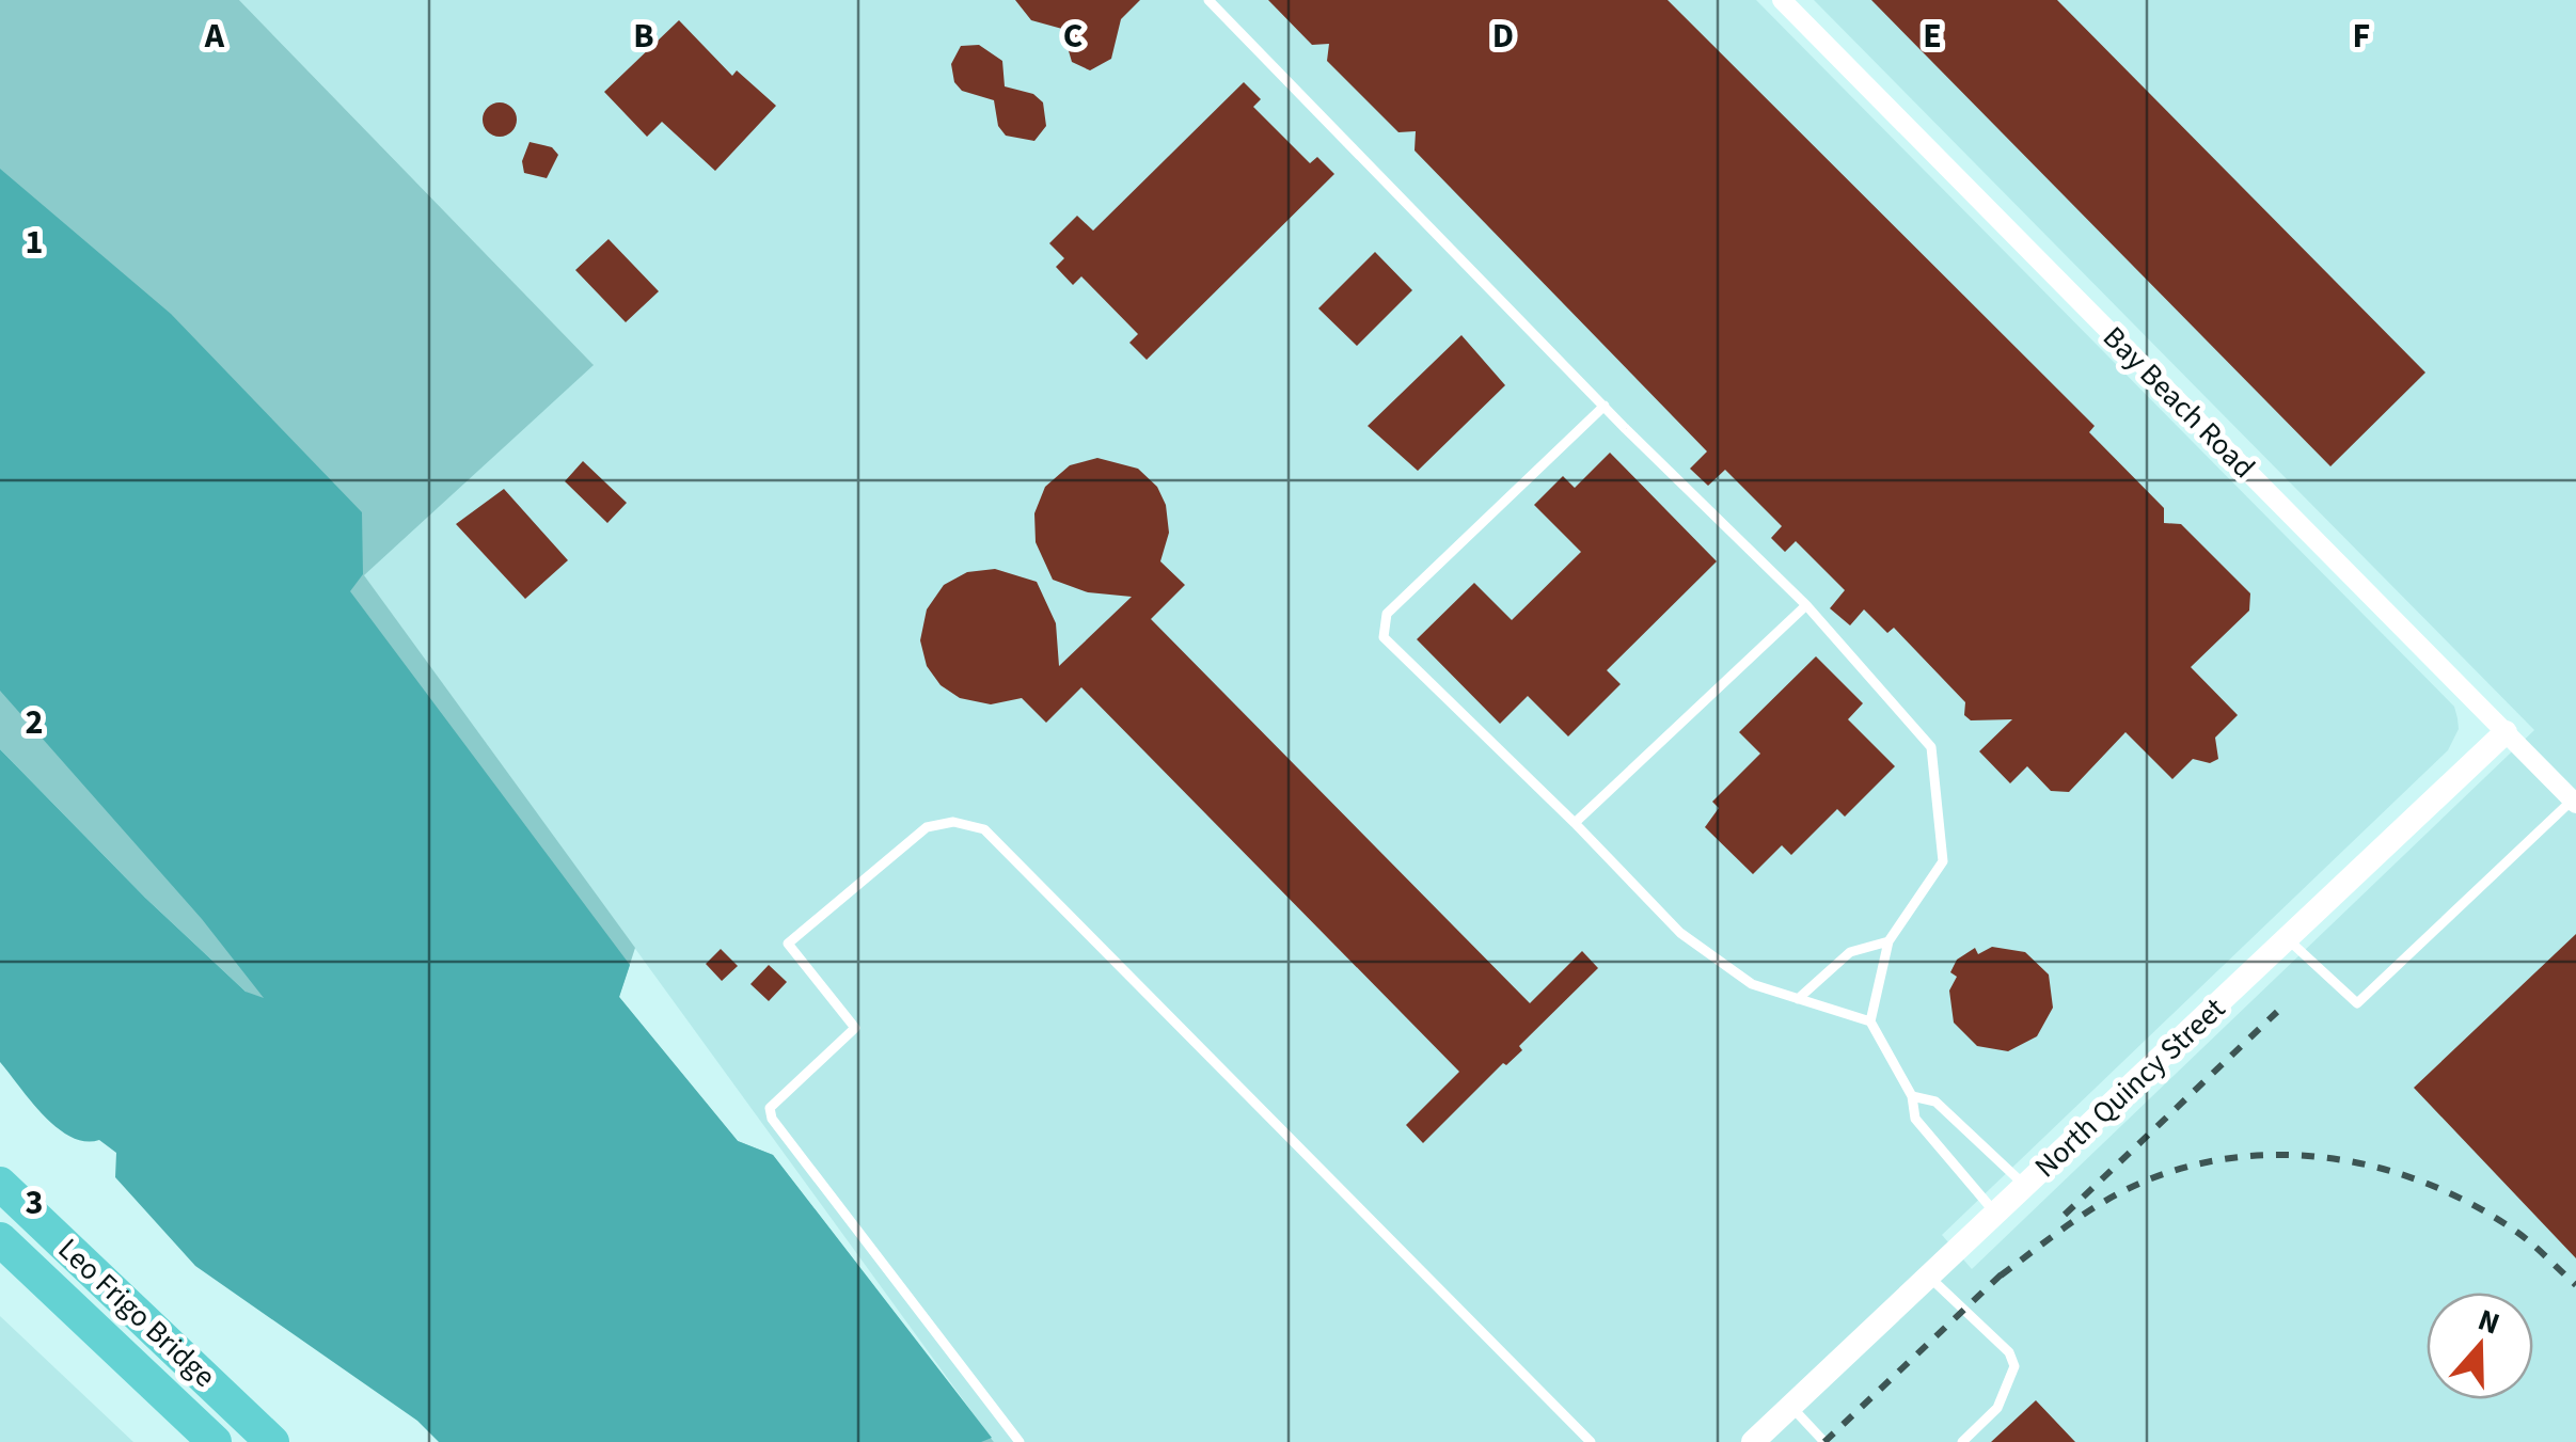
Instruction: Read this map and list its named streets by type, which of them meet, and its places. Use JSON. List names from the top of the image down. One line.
{"streets":{"highway":["Leo Frigo Bridge"],"street":["Bay Beach Road","North Quincy Street"]},"crossings":[["Bay Beach Road","North Quincy Street"]],"north":"top","grid":{"columns":["A","B","C","D","E","F"],"rows":["1","2","3"]}}
